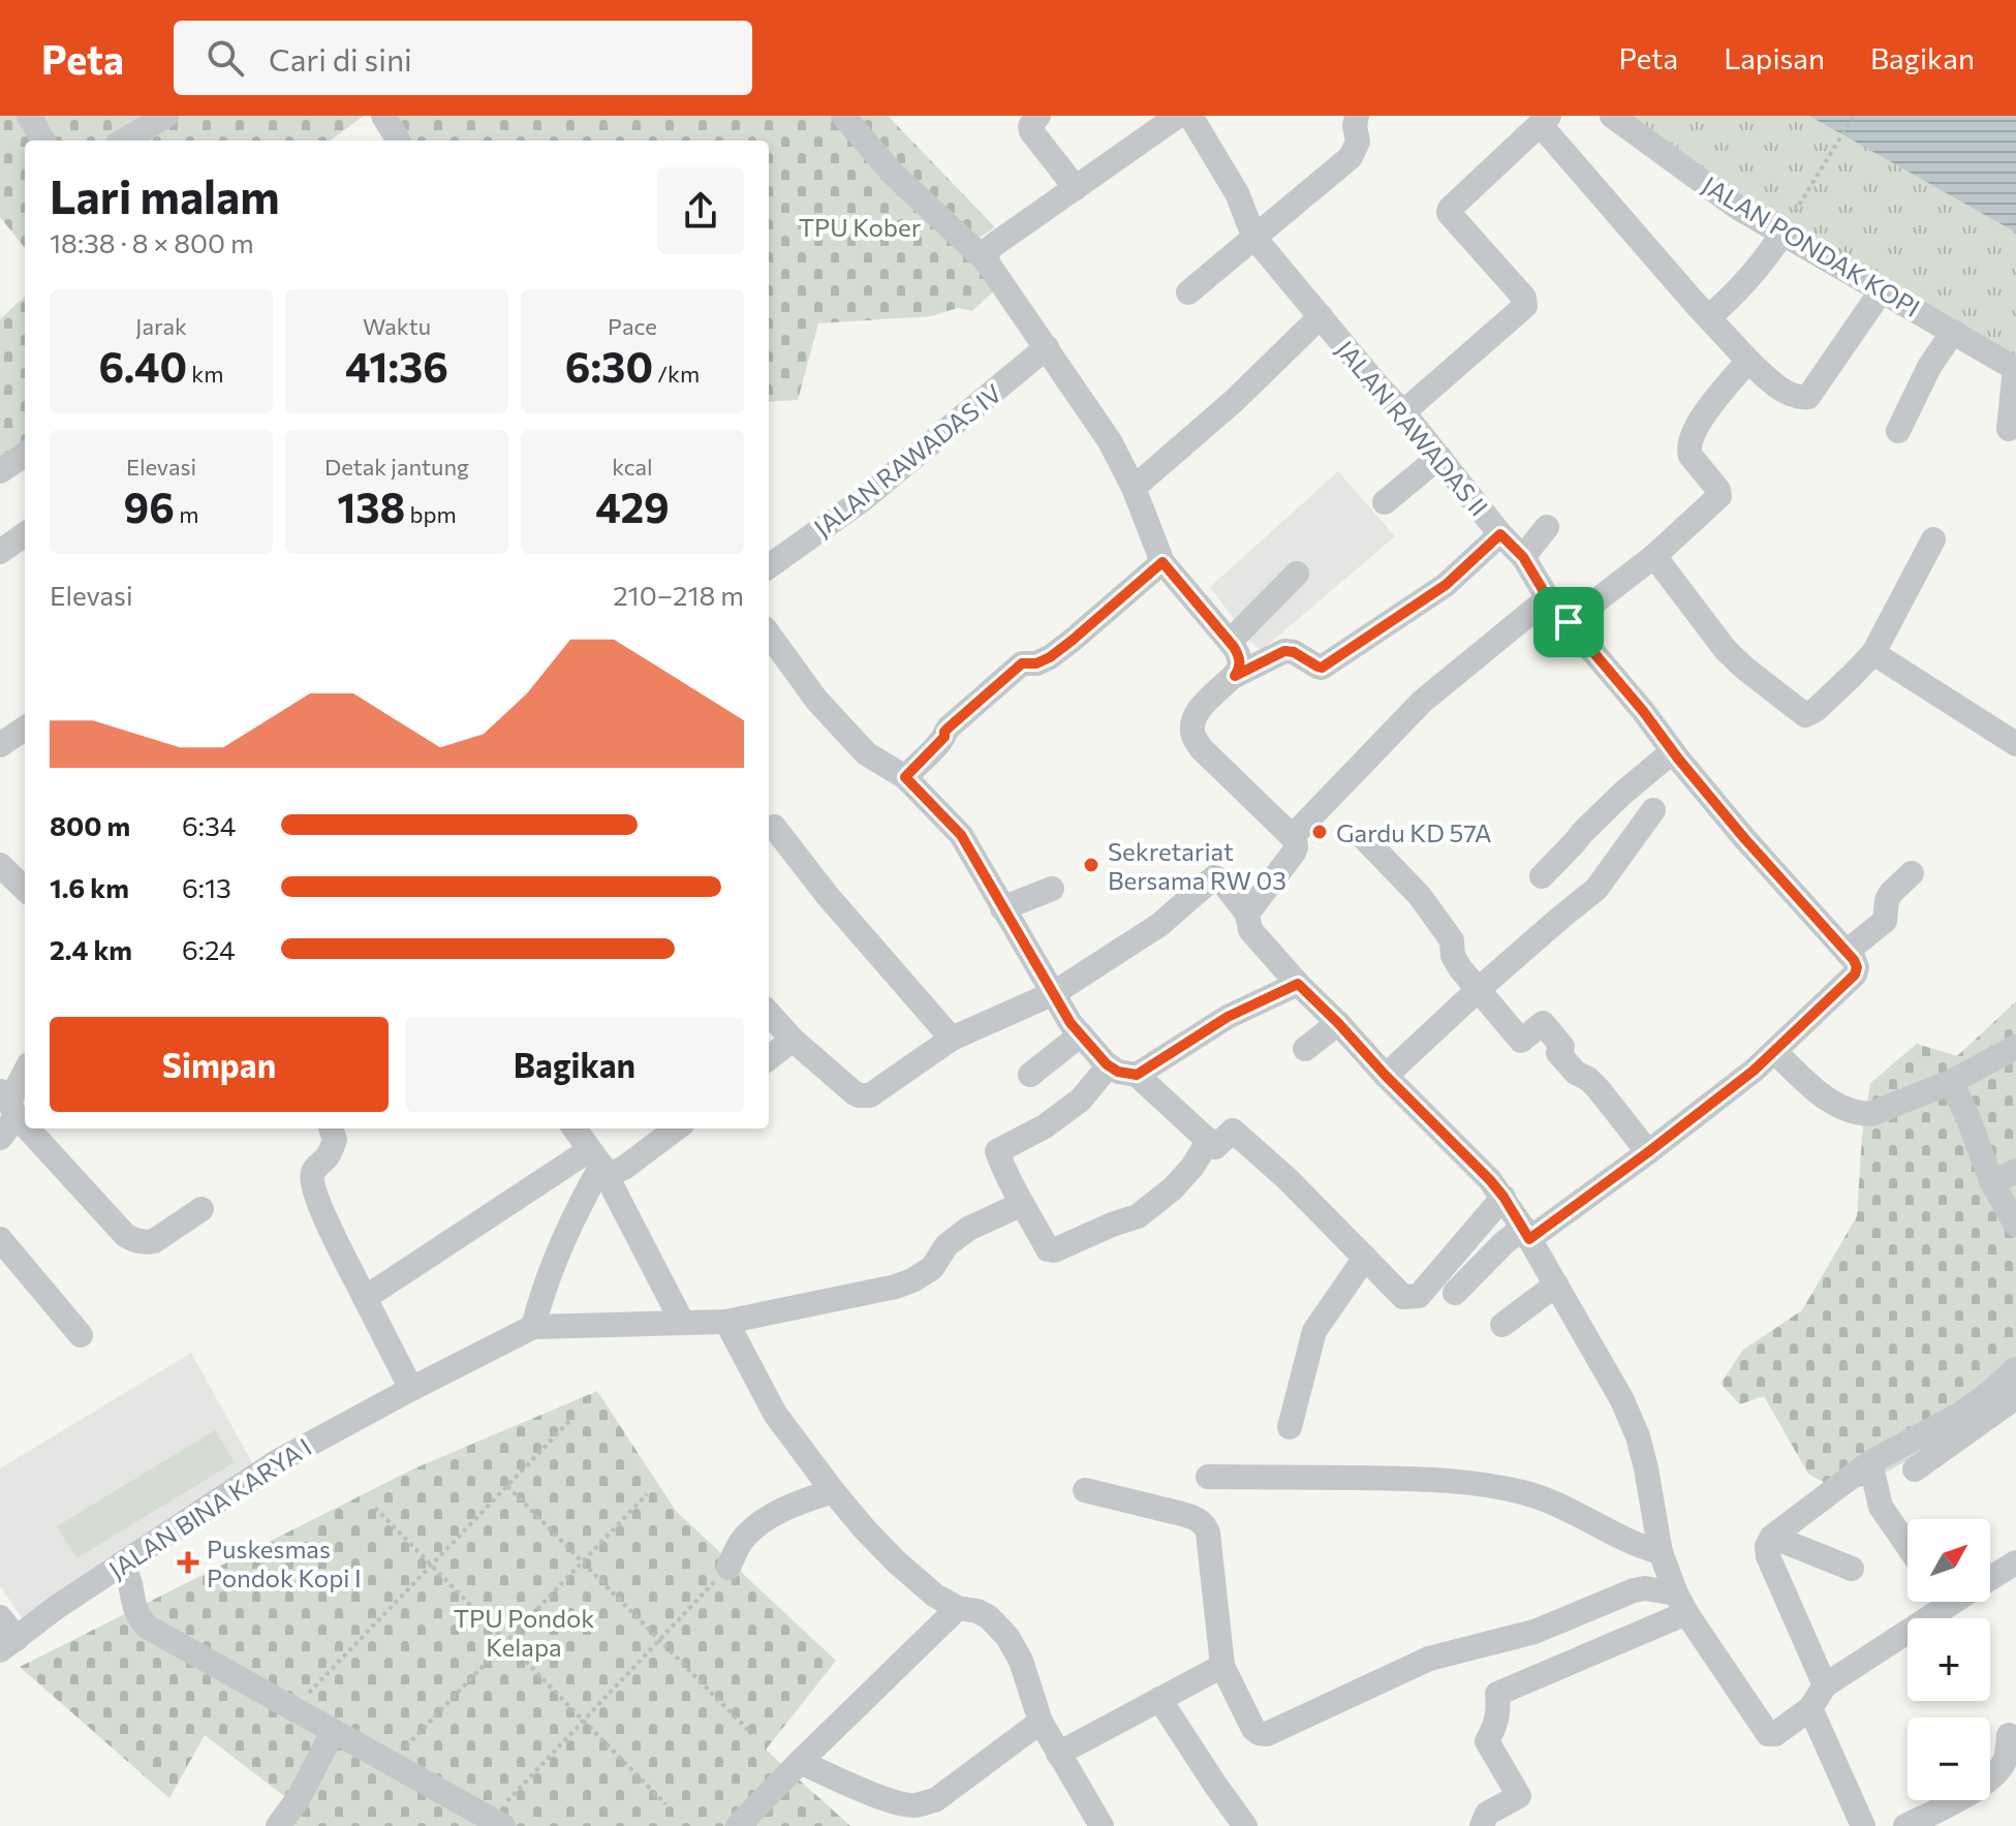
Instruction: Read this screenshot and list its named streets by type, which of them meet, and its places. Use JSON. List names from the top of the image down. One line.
{"streets":{"street":["JALAN PONDAK KOPI","JALAN RAWADAS II","JALAN RAWADAS IV","JALAN BINA KARYA I"]},"parks":["TPU Kober","TPU Pondok Kelapa"],"places":{"other":["Gardu KD 57A","Sekretariat Bersama RW 03"],"health":["Puskesmas Pondok Kopi I"]},"north":"top right","page":{"header":"Peta","search":"Cari di sini","nav":["Peta","Lapisan","Bagikan"],"heading":["Lari malam","18:38 · 8 × 800 m"],"stats":[["Jarak","6.40 km"],["Waktu","41:36"],["Pace","6:30 /km"],["Elevasi","96 m"],["Detak jantung","138 bpm"],["kcal","429"]],"chart":["Elevasi","210–218 m"],"list":[{"name":"800 m","note":"6:34"},{"name":"1.6 km","note":"6:13"},{"name":"2.4 km","note":"6:24"}],"buttons":["Simpan","Bagikan"],"map_buttons":["+","−"]}}
